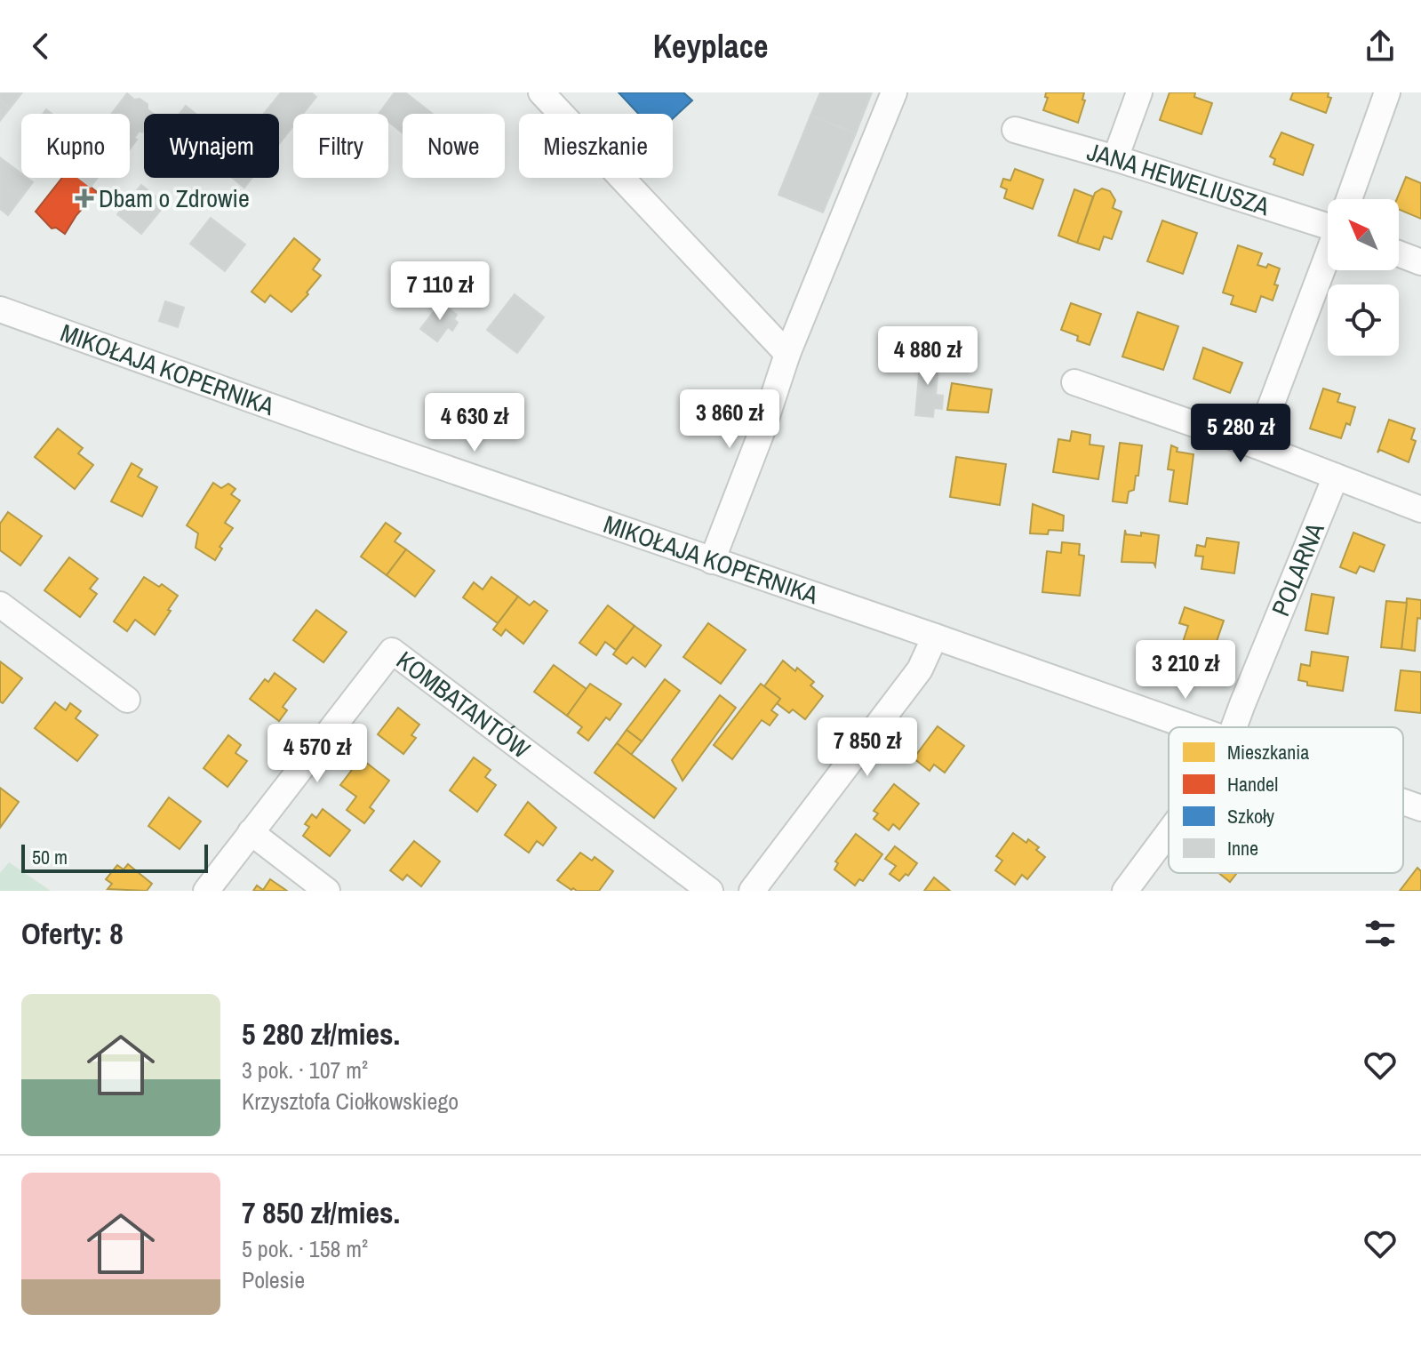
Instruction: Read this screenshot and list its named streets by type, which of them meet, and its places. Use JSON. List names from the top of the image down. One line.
{"streets":{"street":["JANA HEWELIUSZA","MIKOŁAJA KOPERNIKA","POLARNA","KOMBATANTÓW"]},"places":{"health":["Dbam o Zdrowie"]},"legend":["Mieszkania","Handel","Szkoły","Inne"],"scale_bar":"50 m","north":"top left","page":{"header":"Keyplace","chip":["Kupno","Wynajem","Filtry","Nowe","Mieszkanie"],"price":["7 110 zł","4 880 zł","3 860 zł","4 630 zł","5 280 zł","3 210 zł","7 850 zł","4 570 zł"],"scale":"50 m","heading":"Oferty: 8","list":[{"name":"5 280 zł/mies.","note":"3 pok. · 107 m² · Krzysztofa Ciołkowskiego"},{"name":"7 850 zł/mies.","note":"5 pok. · 158 m² · Polesie"}]}}
